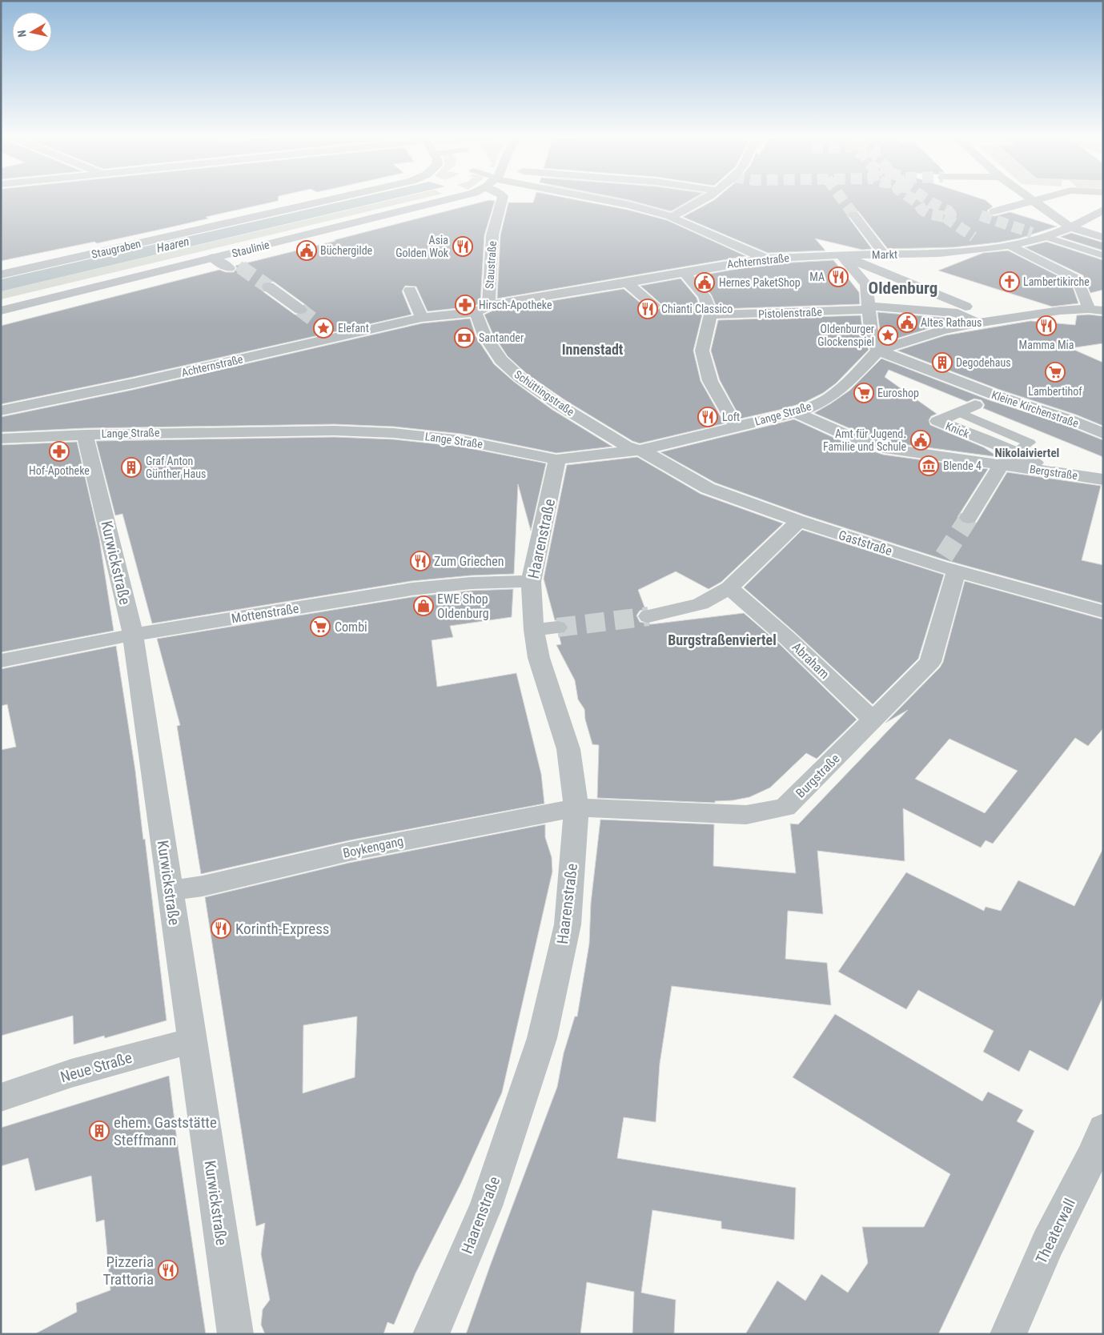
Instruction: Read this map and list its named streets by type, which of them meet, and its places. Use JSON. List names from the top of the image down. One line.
{"streets":{"street":["Staugraben","Staulinie","Markt","Achternstraße","Staustraße","Pistolenstraße","Schüttingstraße","Kleine Kirchenstraße","Lange Straße","Knick","Bergstraße","Haarenstraße","Gaststraße","Kurwickstraße","Mottenstraße","Abraham","Burgstraße","Boykengang","Neue Straße","Theaterwall"]},"crossings":[["Markt","Achternstraße"],["Markt","Pistolenstraße"],["Markt","Kleine Kirchenstraße"],["Markt","Lange Straße"],["Achternstraße","Staustraße"],["Achternstraße","Schüttingstraße"],["Staustraße","Schüttingstraße"],["Schüttingstraße","Lange Straße"],["Schüttingstraße","Gaststraße"],["Kleine Kirchenstraße","Lange Straße"],["Lange Straße","Bergstraße"],["Lange Straße","Haarenstraße"],["Lange Straße","Gaststraße"],["Lange Straße","Kurwickstraße"],["Knick","Bergstraße"],["Haarenstraße","Mottenstraße"],["Haarenstraße","Burgstraße"],["Haarenstraße","Boykengang"],["Gaststraße","Burgstraße"],["Kurwickstraße","Mottenstraße"],["Kurwickstraße","Boykengang"],["Kurwickstraße","Neue Straße"],["Abraham","Burgstraße"],["Burgstraße","Boykengang"]],"districts":["Oldenburg","Innenstadt","Nikolaiviertel","Burgstraßenviertel"],"water":["Haaren"],"places":{"restaurant":["Asia Golden Wok","MA","Chianti Classico","Mamma Mia","Loft","Zum Griechen","Korinth-Express","Pizzeria Trattoria"],"public building":["Büchergilde","Hernes PaketShop","Altes Rathaus","Amt für Jugend. Familie und Schule"],"church":["Lambertikirche"],"pharmacy":["Hirsch-Apotheke","Hof-Apotheke"],"place":["Elefant","Oldenburger Glockenspiel"],"bank":["Santander"],"building":["Degodehaus","Graf Anton Günther Haus","ehem. Gaststätte Steffmann"],"supermarket":["Lambertihof","Euroshop","Combi"],"museum":["Blende 4"],"shop":["EWE Shop Oldenburg"]},"north":"left"}
